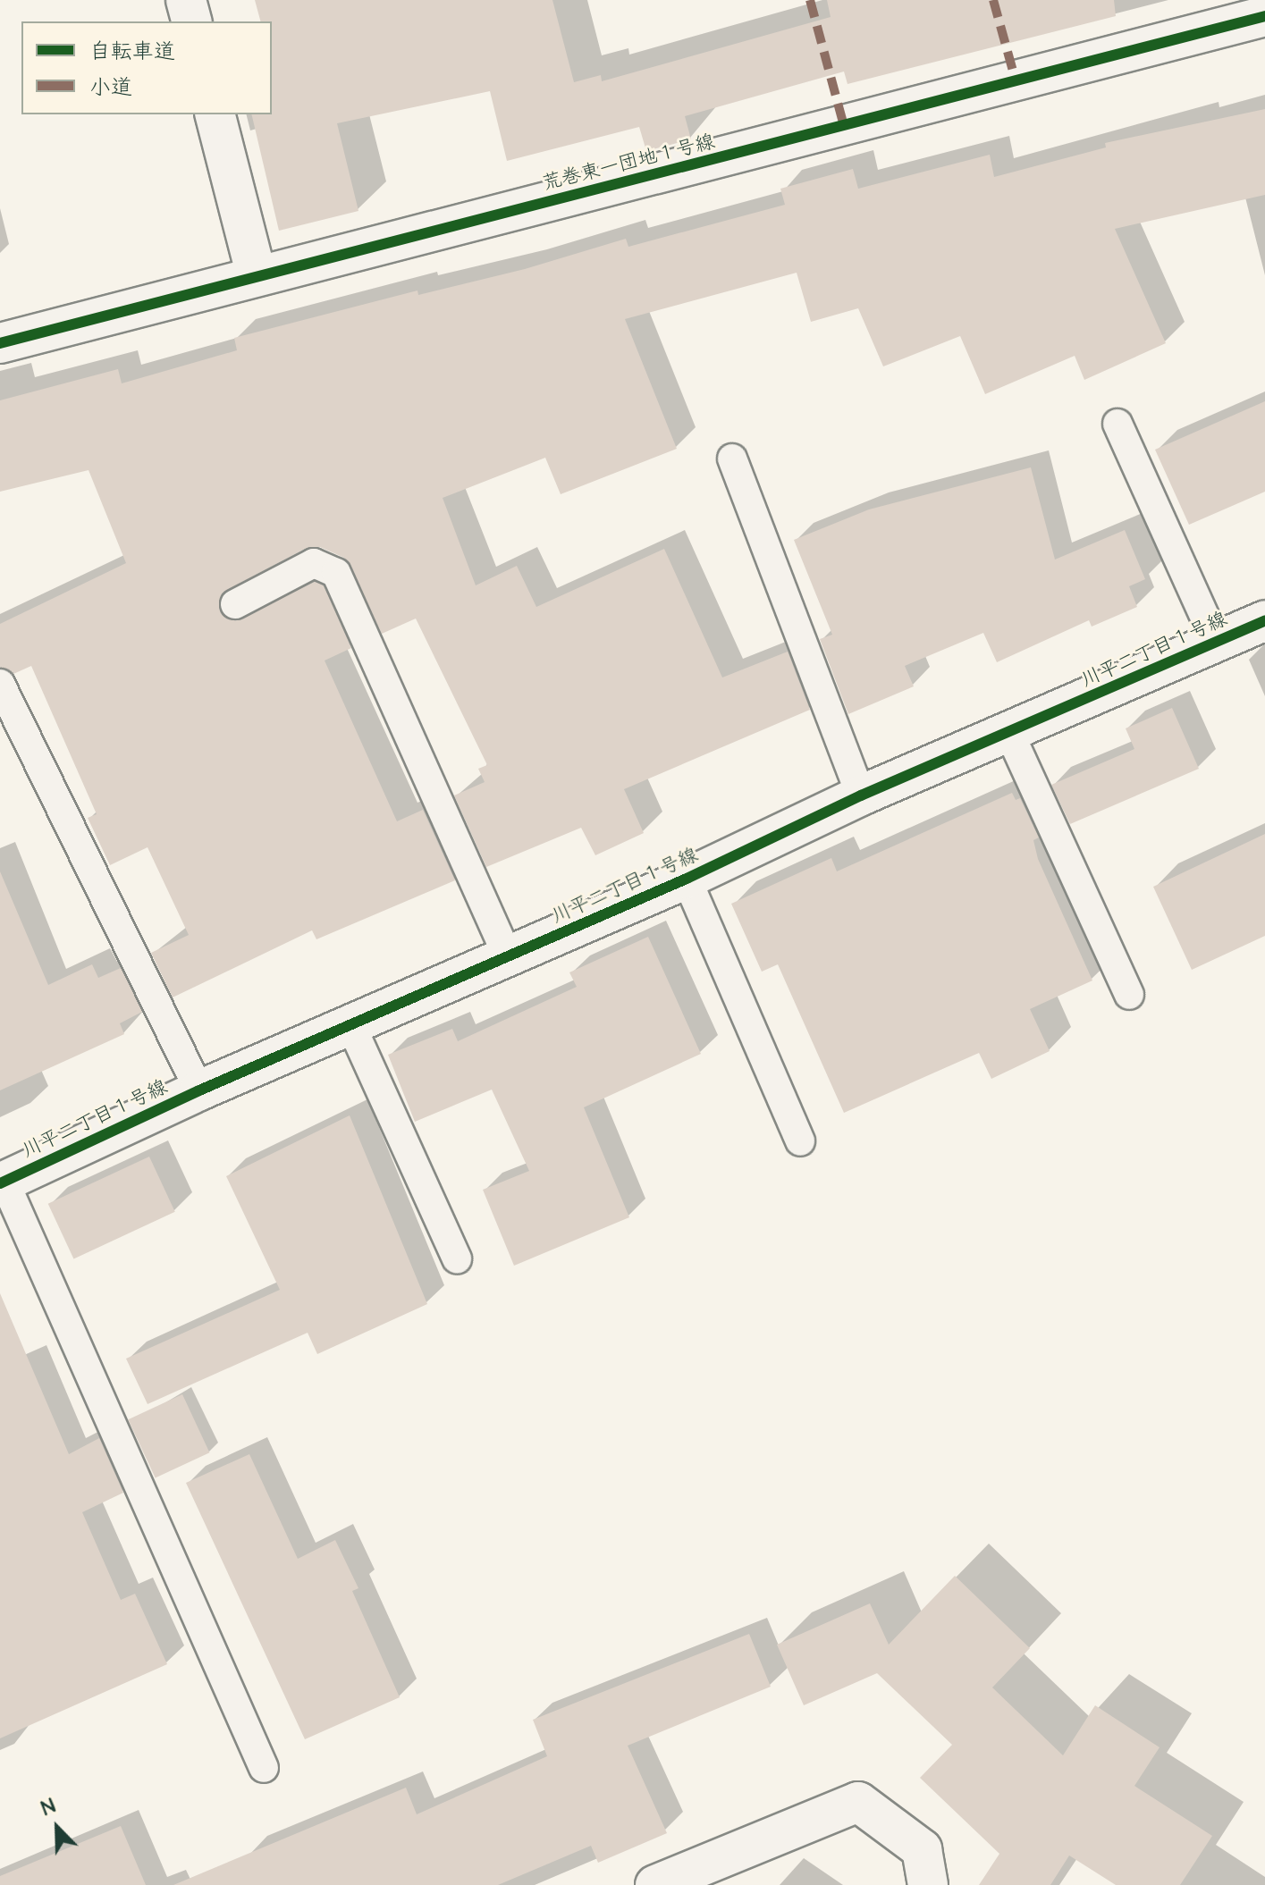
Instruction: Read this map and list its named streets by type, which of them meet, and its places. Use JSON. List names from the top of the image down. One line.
{"streets":{"street":["荒巻東一団地１号線","川平二丁目１号線"]},"legend":["自転車道","小道"],"north":"top left"}
